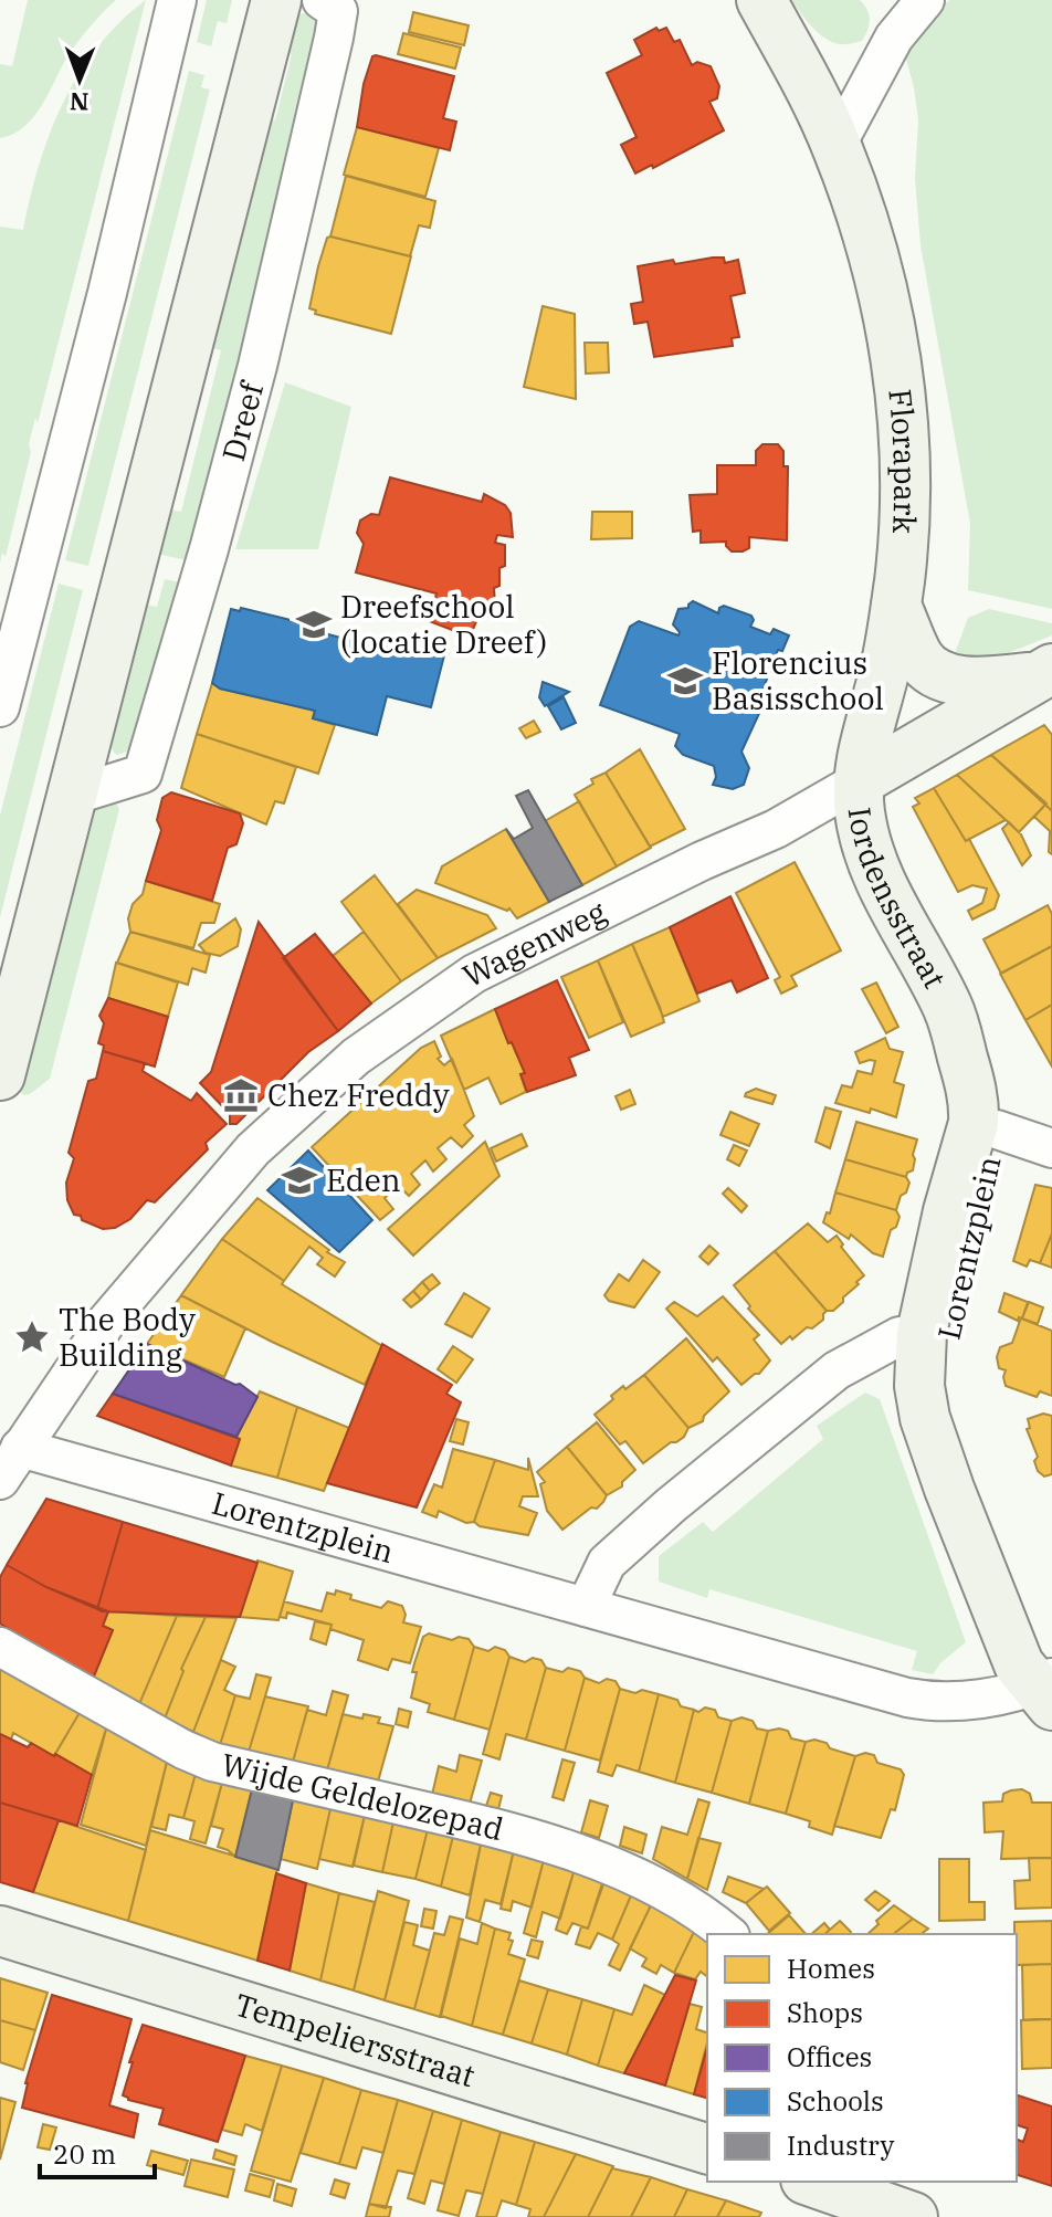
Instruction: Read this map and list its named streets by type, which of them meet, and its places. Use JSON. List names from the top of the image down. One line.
{"streets":{"main road":["Florapark","Iordensstraat","Wagenweg","Lorentzplein","Tempeliersstraat"],"street":["Dreef","Wijde Geldelozepad"]},"crossings":[["Florapark","Iordensstraat"],["Florapark","Wagenweg"],["Iordensstraat","Wagenweg"],["Iordensstraat","Lorentzplein"],["Wagenweg","Lorentzplein"]],"places":{"school or university":["Dreefschool (locatie Dreef)","Florencius Basisschool","Eden"],"museum":["Chez Freddy"],"place":["The Body Building"]},"legend":["Homes","Shops","Offices","Schools","Industry"],"scale_bar":"20 m","north":"bottom"}
